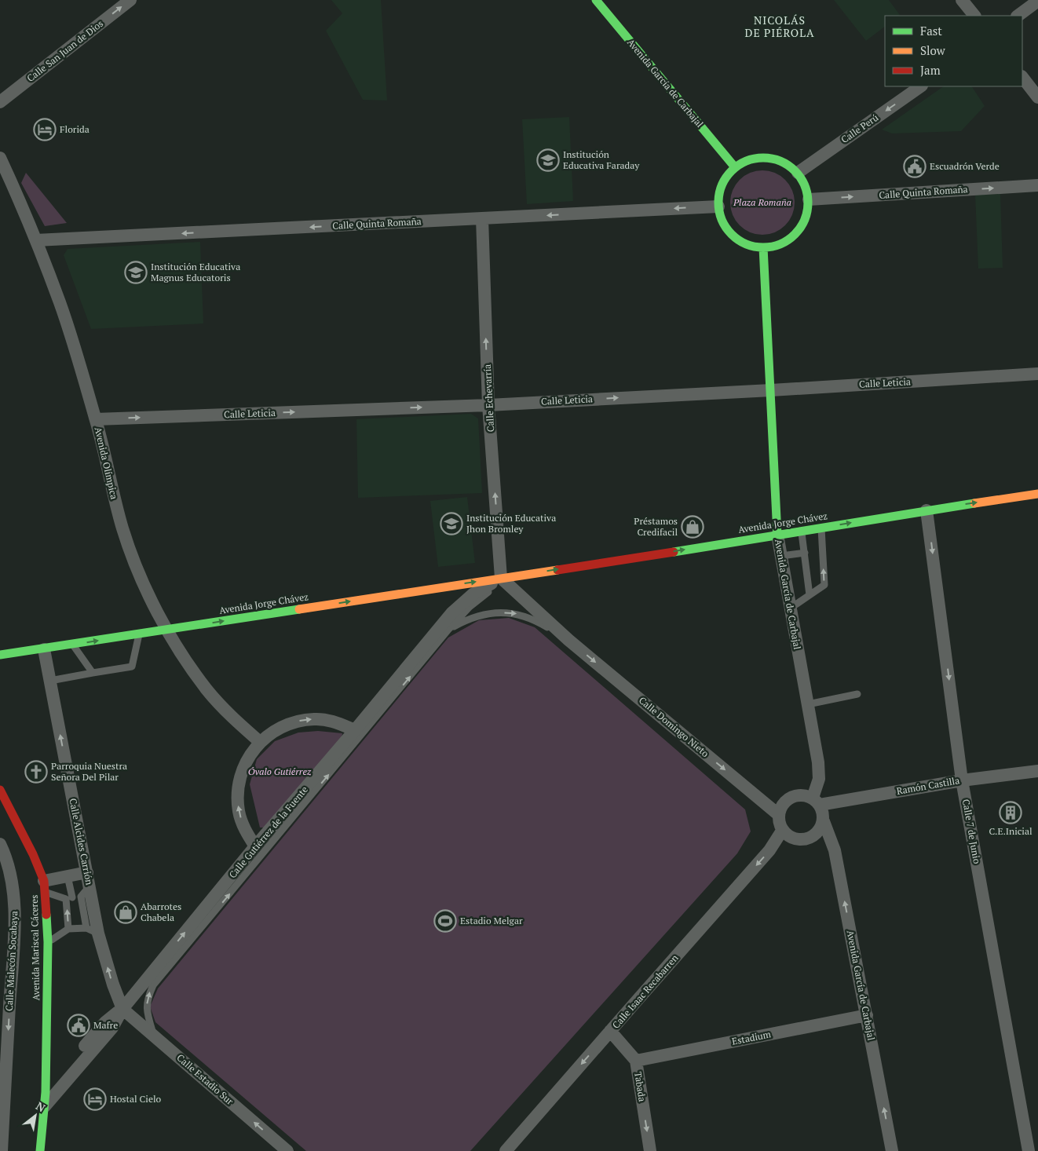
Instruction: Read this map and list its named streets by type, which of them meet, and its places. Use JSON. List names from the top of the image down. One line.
{"streets":{"main road":["Avenida García de Carbajal","Avenida Jorge Chávez","Avenida Mariscal Cáceres"],"street":["Calle San Juan de Dios","Calle Perú","Calle Quinta Romaña","Calle Leticia","Calle Echevarría","Avenida Olímpica","Calle Domingo Nieto","Ramón Castilla","Calle 7 de Junio","Calle Gutiérrez de la Fuente","Calle Alcides Carrión","Calle Malecón Socabaya","Calle Isaac Recabarren","Estadium","Calle Estadio Sur","Tabada"]},"crossings":[["Avenida García de Carbajal","Calle Perú"],["Avenida García de Carbajal","Calle Quinta Romaña"],["Avenida García de Carbajal","Calle Leticia"],["Avenida García de Carbajal","Avenida Jorge Chávez"],["Avenida García de Carbajal","Calle Domingo Nieto"],["Avenida García de Carbajal","Ramón Castilla"],["Avenida García de Carbajal","Calle Isaac Recabarren"],["Avenida García de Carbajal","Estadium"],["Calle Perú","Calle Quinta Romaña"],["Calle Quinta Romaña","Calle Echevarría"],["Calle Quinta Romaña","Avenida Olímpica"],["Calle Leticia","Calle Echevarría"],["Calle Leticia","Avenida Olímpica"],["Calle Echevarría","Avenida Jorge Chávez"],["Calle Echevarría","Calle Domingo Nieto"],["Calle Echevarría","Calle Gutiérrez de la Fuente"],["Avenida Olímpica","Avenida Jorge Chávez"],["Avenida Jorge Chávez","Calle Domingo Nieto"],["Avenida Jorge Chávez","Calle 7 de Junio"],["Avenida Jorge Chávez","Calle Gutiérrez de la Fuente"],["Avenida Jorge Chávez","Calle Alcides Carrión"],["Calle Domingo Nieto","Ramón Castilla"],["Calle Domingo Nieto","Calle Gutiérrez de la Fuente"],["Calle Domingo Nieto","Calle Isaac Recabarren"],["Ramón Castilla","Calle 7 de Junio"],["Ramón Castilla","Calle Isaac Recabarren"],["Calle Gutiérrez de la Fuente","Calle Alcides Carrión"],["Calle Gutiérrez de la Fuente","Avenida Mariscal Cáceres"],["Calle Gutiérrez de la Fuente","Calle Estadio Sur"],["Calle Alcides Carrión","Calle Estadio Sur"],["Calle Isaac Recabarren","Tabada"],["Estadium","Tabada"]],"one_way":["Calle San Juan de Dios","Calle Perú","Calle Leticia","Calle Echevarría","Avenida Jorge Chávez","Calle Domingo Nieto","Calle 7 de Junio","Calle Alcides Carrión","Calle Malecón Socabaya","Calle Isaac Recabarren","Calle Estadio Sur","Tabada"],"districts":["NICOLÁS DE PIÉROLA"],"parks":["Plaza Romaña","Óvalo Gutiérrez"],"places":{"hotel":["Florida","Hostal Cielo"],"school or university":["Institución Educativa Faraday","Institución Educativa Magnus Educatoris","Institución Educativa Jhon Bromley"],"public building":["Escuadrón Verde","Mafre"],"shop":["Préstamos Credifacil","Abarrotes Chabela"],"church":["Parroquia Nuestra Señora Del Pilar"],"building":["C.E.Inicial"],"sports":["Estadio Melgar"]},"legend":["Fast","Slow","Jam"],"north":"top right"}
